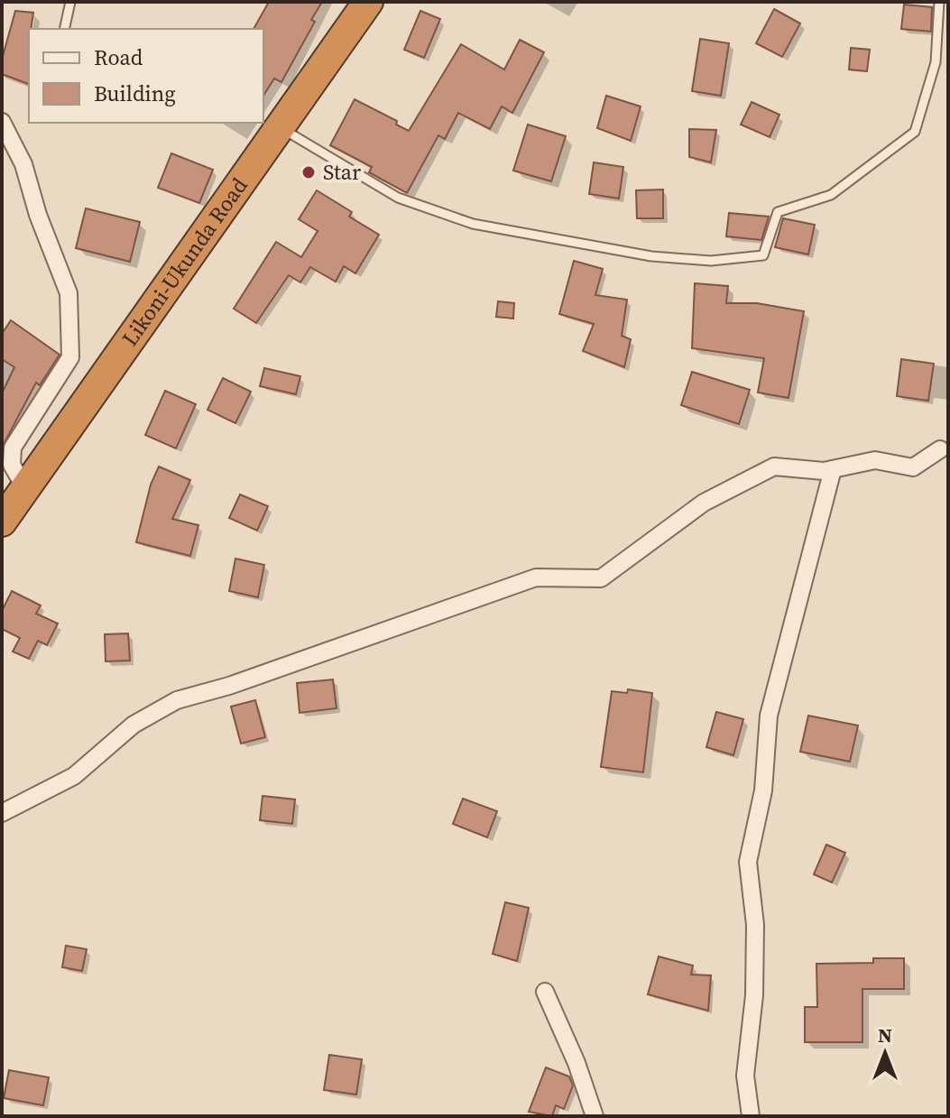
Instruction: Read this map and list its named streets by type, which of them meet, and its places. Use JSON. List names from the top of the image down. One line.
{"streets":{"highway":["Likoni-Ukunda Road"]},"places":["Star"],"legend":["Road","Building"],"north":"top"}
